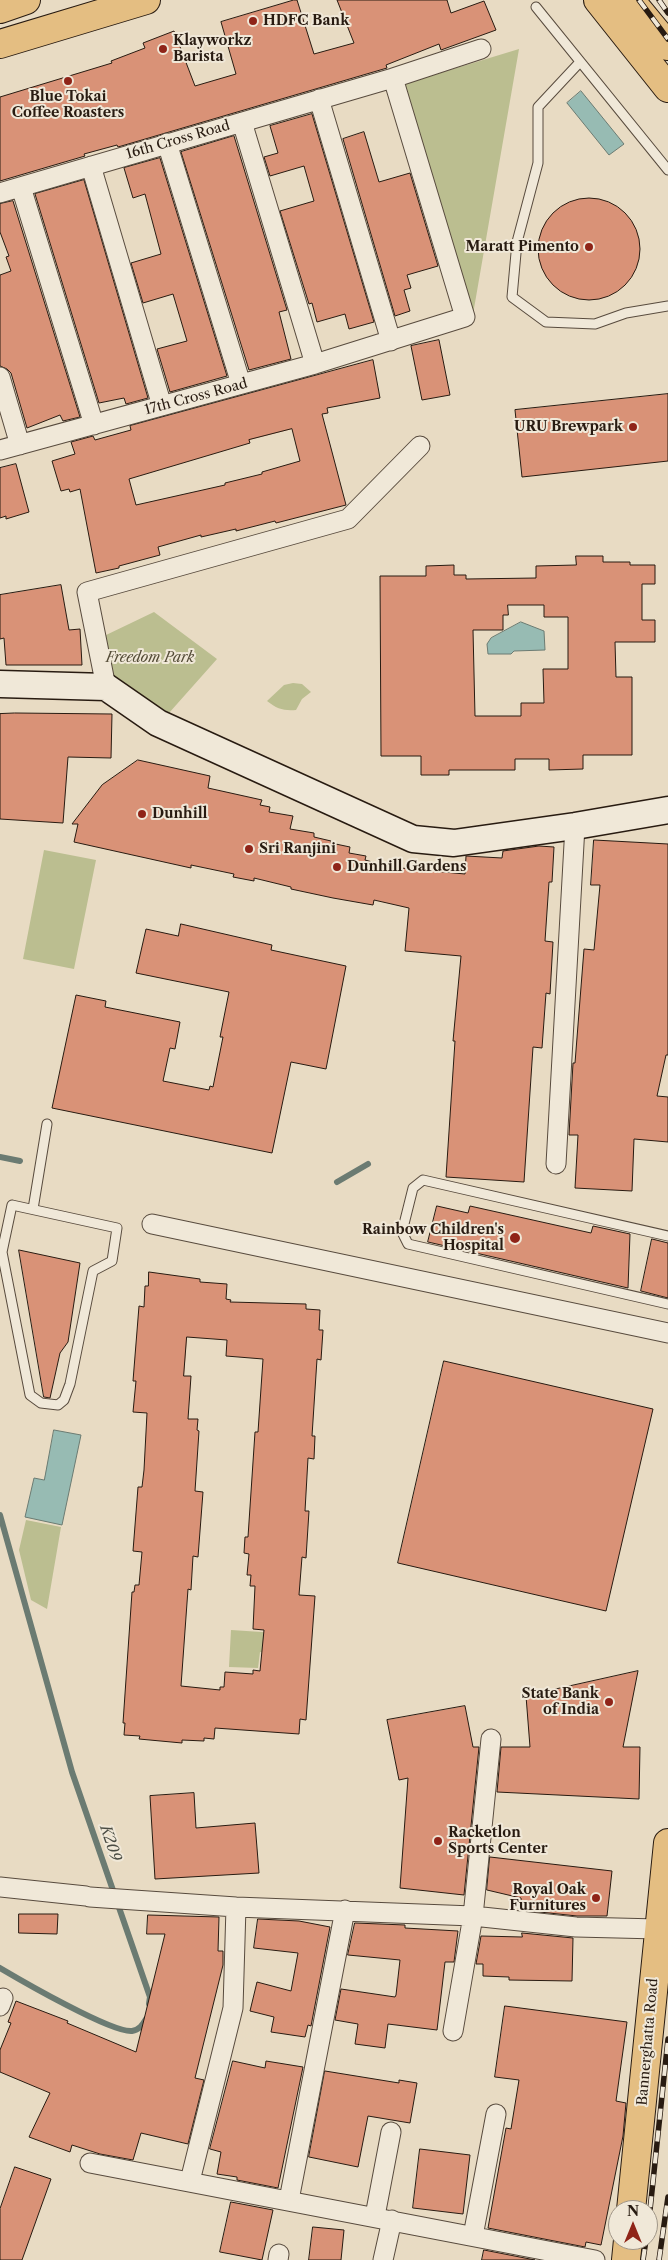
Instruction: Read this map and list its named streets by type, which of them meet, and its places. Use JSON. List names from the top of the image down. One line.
{"streets":{"main road":["Bannerghatta Road"],"street":["16th Cross Road","17th Cross Road"]},"crossings":[["16th Cross Road","17th Cross Road"]],"water":["K209"],"parks":["Freedom Park"],"places":["HDFC Bank","Klayworkz Barista","Blue Tokai Coffee Roasters","Maratt Pimento","URU Brewpark","Dunhill","Sri Ranjini","Dunhill Gardens","Rainbow Children's Hospital","State Bank of India","Racketlon Sports Center","Royal Oak Furnitures"],"north":"top"}
